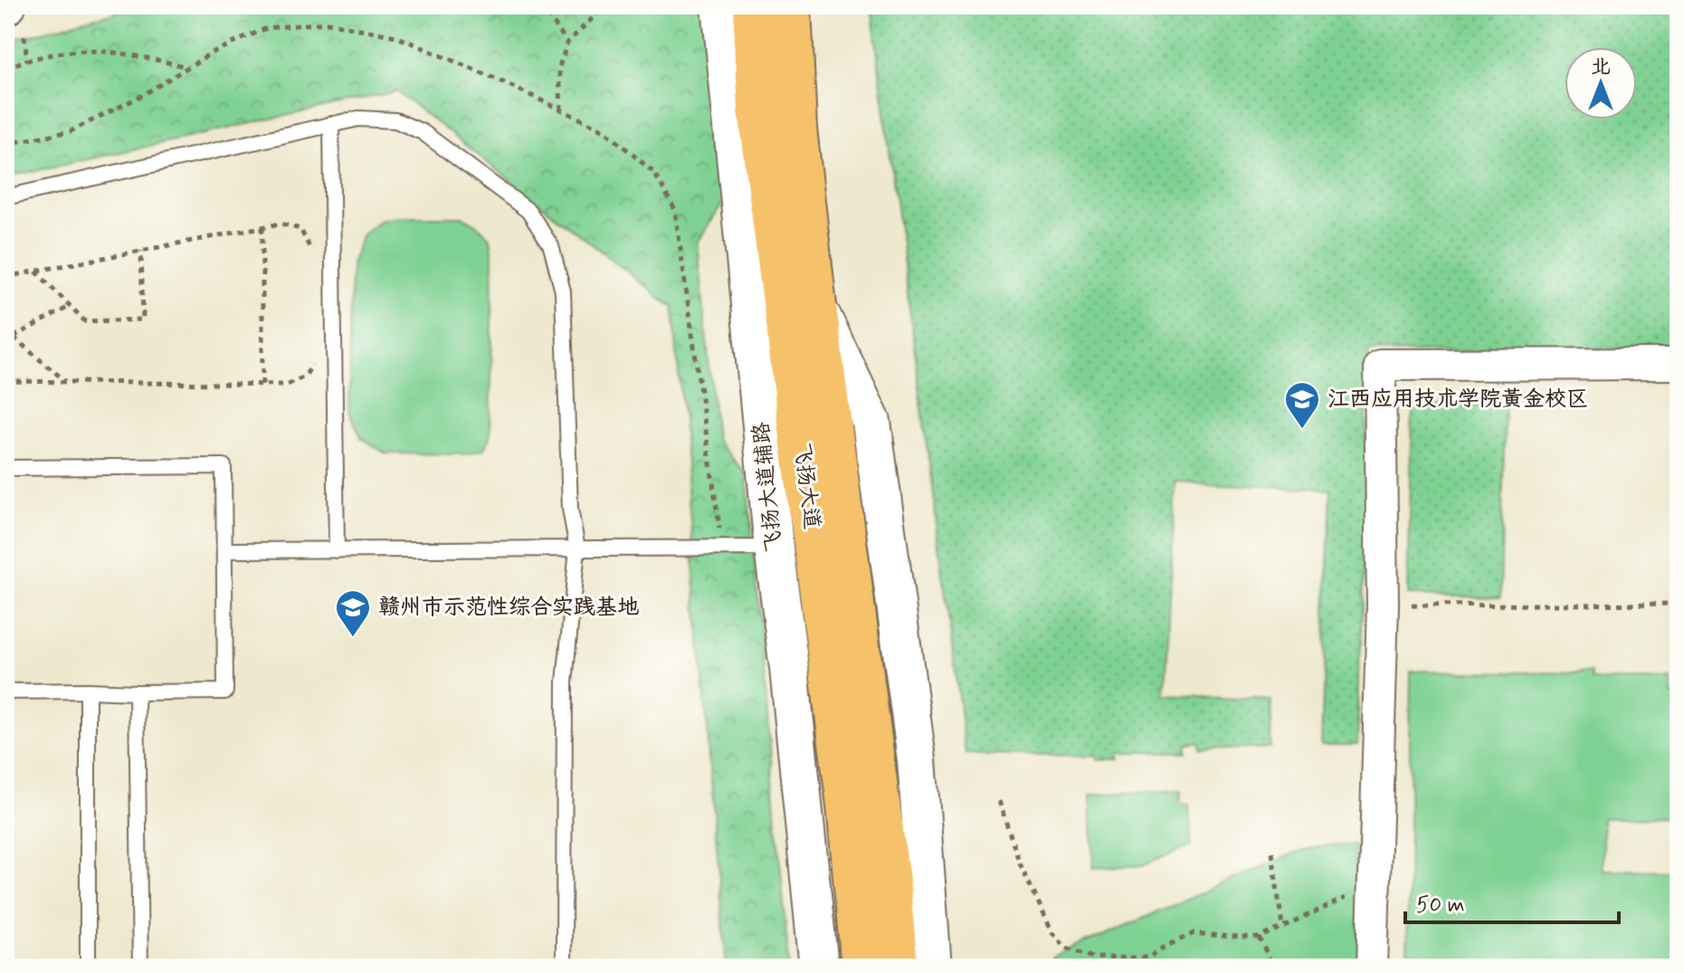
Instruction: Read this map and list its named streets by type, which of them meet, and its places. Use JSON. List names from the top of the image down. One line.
{"streets":{"main road":["飞扬大道"],"street":["飞扬大道辅路"]},"places":{"school or university":["江西应用技术学院黄金校区","赣州市示范性综合实践基地"]},"scale_bar":"50 m","north":"top"}
